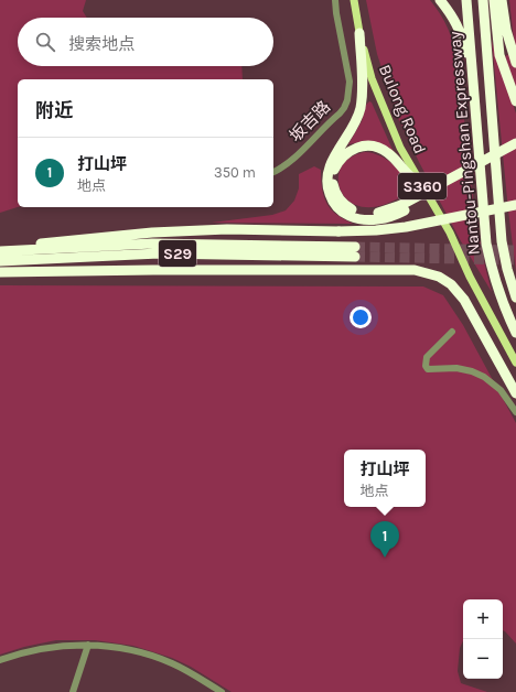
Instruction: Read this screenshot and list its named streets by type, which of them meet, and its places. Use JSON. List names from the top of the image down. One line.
{"streets":{"highway":["Nantou-Pingshan Expressway","S29"],"main road":["Bulong Road","S360"],"street":["坂吉路"]},"page":{"search":"搜索地点","heading":"附近","list":[{"mark":"1","name":"打山坪","note":"地点","value":"350 m"}],"popup":["打山坪","地点"],"pins":"1","map_buttons":["+","−"]}}
